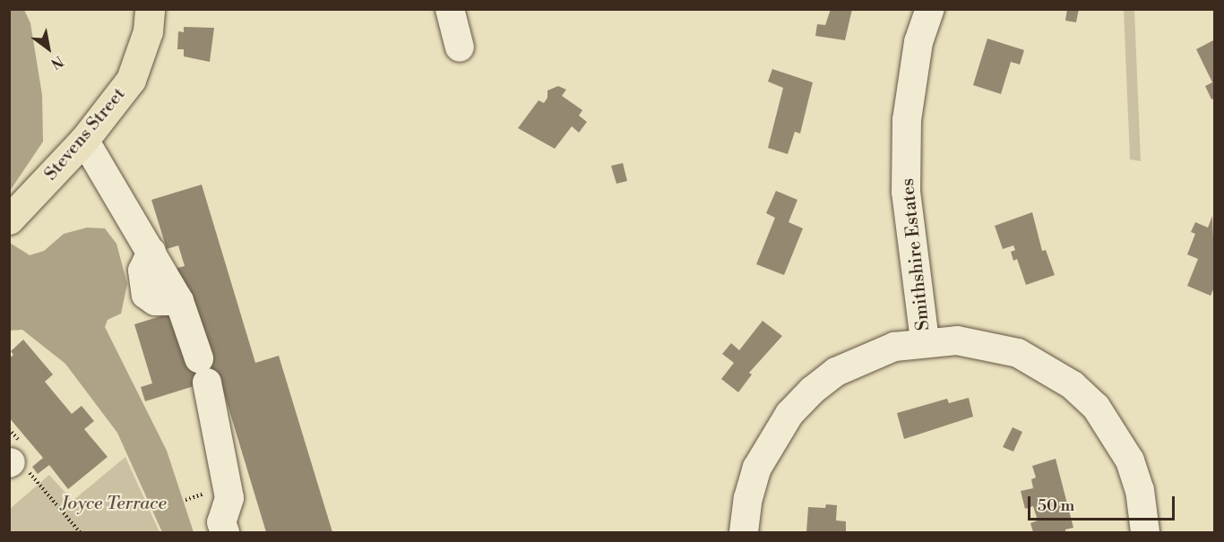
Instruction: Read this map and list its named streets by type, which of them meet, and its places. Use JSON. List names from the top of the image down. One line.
{"streets":{"main road":["Stevens Street"],"street":["Smithshire Estates"]},"parks":["Joyce Terrace"],"scale_bar":"50 m","north":"bottom right"}
